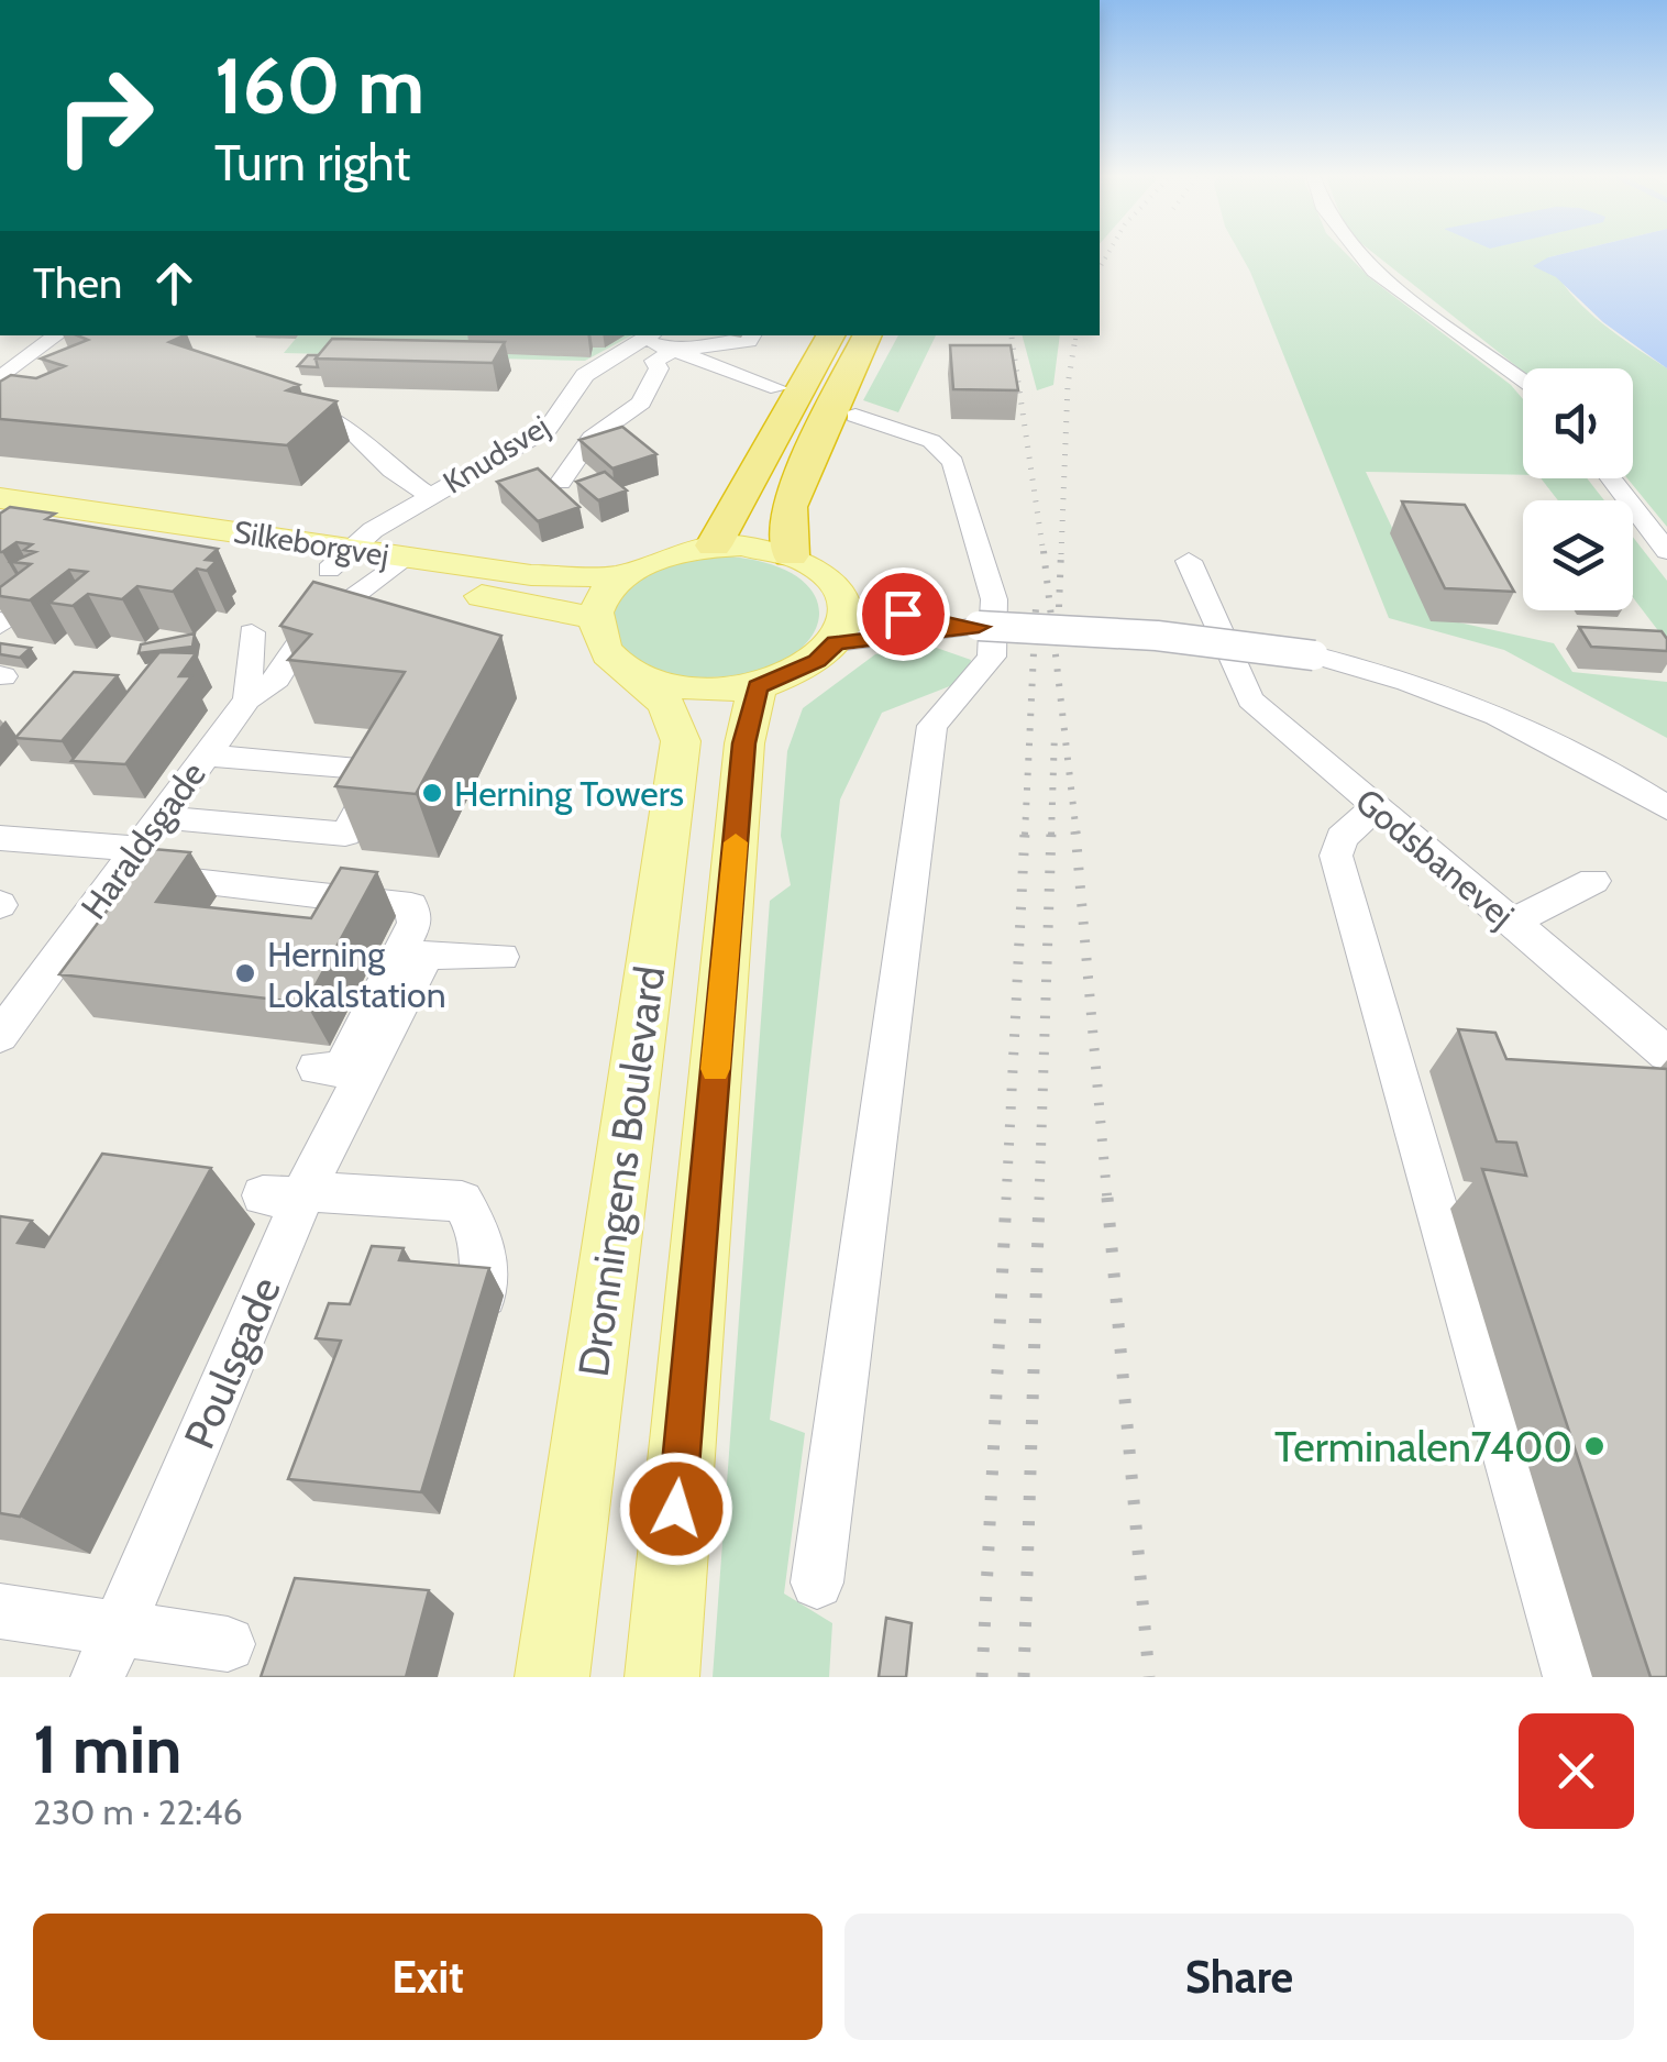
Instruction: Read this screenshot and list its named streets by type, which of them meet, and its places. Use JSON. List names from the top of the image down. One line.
{"streets":{"main road":["Silkeborgvej","Dronningens Boulevard"],"street":["Knudsvej","Haraldsgade","Godsbanevej","Poulsgade"]},"crossings":[["Knudsvej","Silkeborgvej"],["Silkeborgvej","Haraldsgade"],["Silkeborgvej","Dronningens Boulevard"]],"places":["Herning Towers","Herning Lokalstation","Terminalen7400"],"page":{"turn":["160 m","Turn right"],"then":"Then","heading":["1 min","230 m · 22:46"],"buttons":["Exit","Share"]}}
